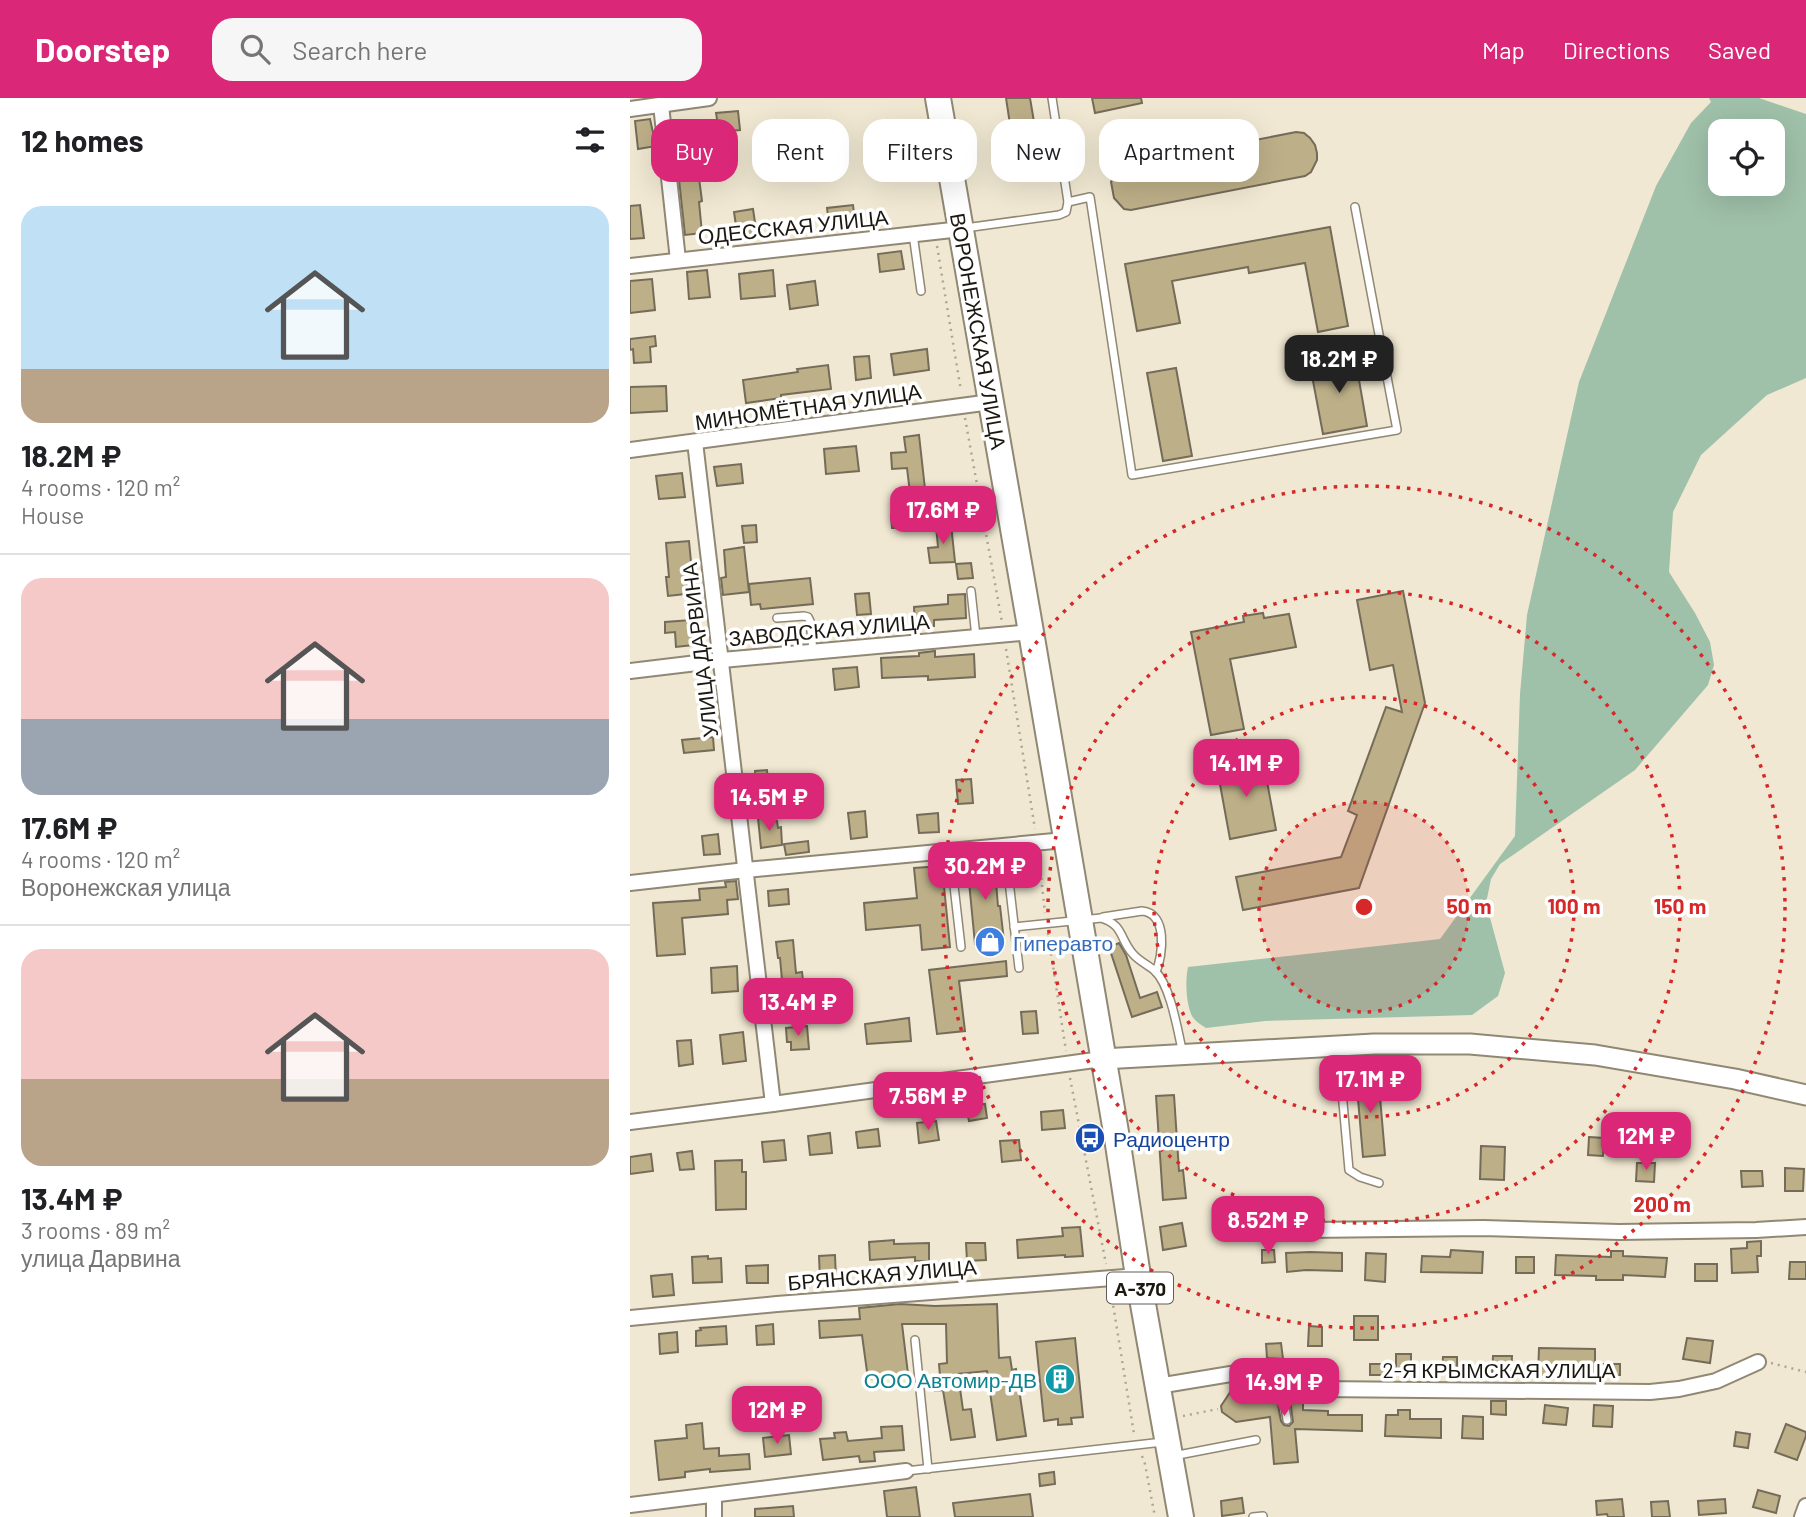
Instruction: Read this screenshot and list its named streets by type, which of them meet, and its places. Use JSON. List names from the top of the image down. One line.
{"streets":{"highway":["ВОРОНЕЖСКАЯ УЛИЦА","А-370"],"street":["ОДЕССКАЯ УЛИЦА","МИНОМЁТНАЯ УЛИЦА","ЗАВОДСКАЯ УЛИЦА","УЛИЦА ДАРВИНА","БРЯНСКАЯ УЛИЦА","2-Я КРЫМСКАЯ УЛИЦА"]},"crossings":[["ОДЕССКАЯ УЛИЦА","ВОРОНЕЖСКАЯ УЛИЦА"],["ВОРОНЕЖСКАЯ УЛИЦА","МИНОМЁТНАЯ УЛИЦА"],["ВОРОНЕЖСКАЯ УЛИЦА","ЗАВОДСКАЯ УЛИЦА"],["ВОРОНЕЖСКАЯ УЛИЦА","БРЯНСКАЯ УЛИЦА"],["ВОРОНЕЖСКАЯ УЛИЦА","2-Я КРЫМСКАЯ УЛИЦА"],["МИНОМЁТНАЯ УЛИЦА","УЛИЦА ДАРВИНА"],["ЗАВОДСКАЯ УЛИЦА","УЛИЦА ДАРВИНА"]],"places":{"shop":["Гиперавто"],"bus stop":["Радиоцентр"],"building":["ООО Автомир-ДВ"]},"page":{"header":"Doorstep","search":"Search here","nav":["Map","Directions","Saved"],"heading":"12 homes","chip":["Buy","Rent","Filters","New","Apartment"],"list":[{"name":"18.2M ₽","note":"4 rooms · 120 m² · House"},{"name":"17.6M ₽","note":"4 rooms · 120 m² · Воронежская улица"},{"name":"13.4M ₽","note":"3 rooms · 89 m² · улица Дарвина"}],"price":["18.2M ₽","17.6M ₽","14.1M ₽","14.5M ₽","30.2M ₽","13.4M ₽","17.1M ₽","7.56M ₽","12M ₽","8.52M ₽","14.9M ₽","12M ₽"]},"rings":["50 m","100 m","150 m","200 m"]}
